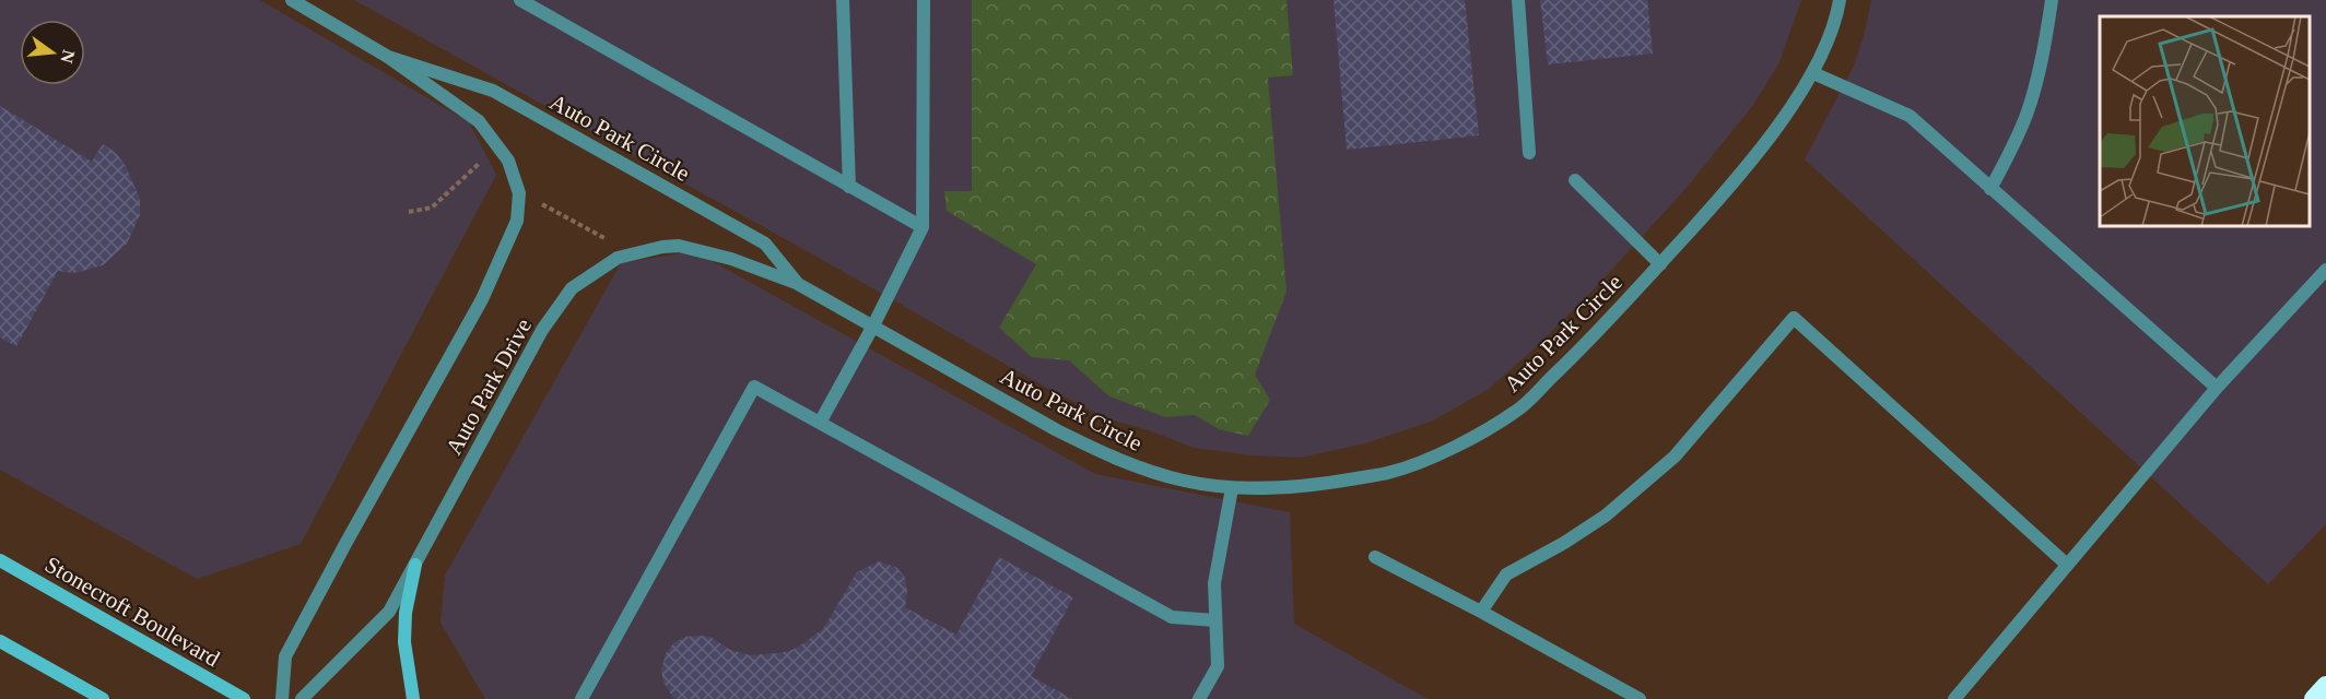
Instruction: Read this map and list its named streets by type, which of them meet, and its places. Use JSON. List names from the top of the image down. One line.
{"streets":{"main road":["Stonecroft Boulevard"],"street":["Auto Park Circle","Auto Park Drive"]},"crossings":[["Auto Park Circle","Auto Park Drive"]],"north":"right"}
